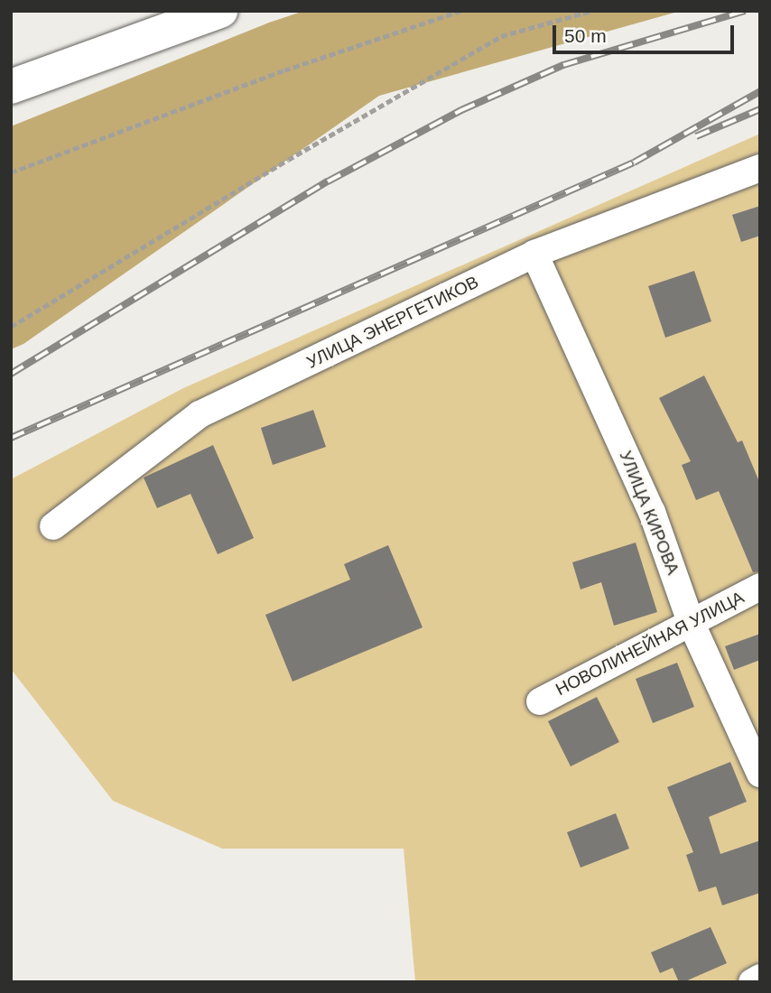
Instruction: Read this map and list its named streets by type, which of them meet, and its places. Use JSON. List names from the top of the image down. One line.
{"streets":{"street":["УЛИЦА ЭНЕРГЕТИКОВ","УЛИЦА КИРОВА","НОВОЛИНЕЙНАЯ УЛИЦА"]},"crossings":[["УЛИЦА ЭНЕРГЕТИКОВ","УЛИЦА КИРОВА"],["УЛИЦА КИРОВА","НОВОЛИНЕЙНАЯ УЛИЦА"]],"scale_bar":"50 m"}
